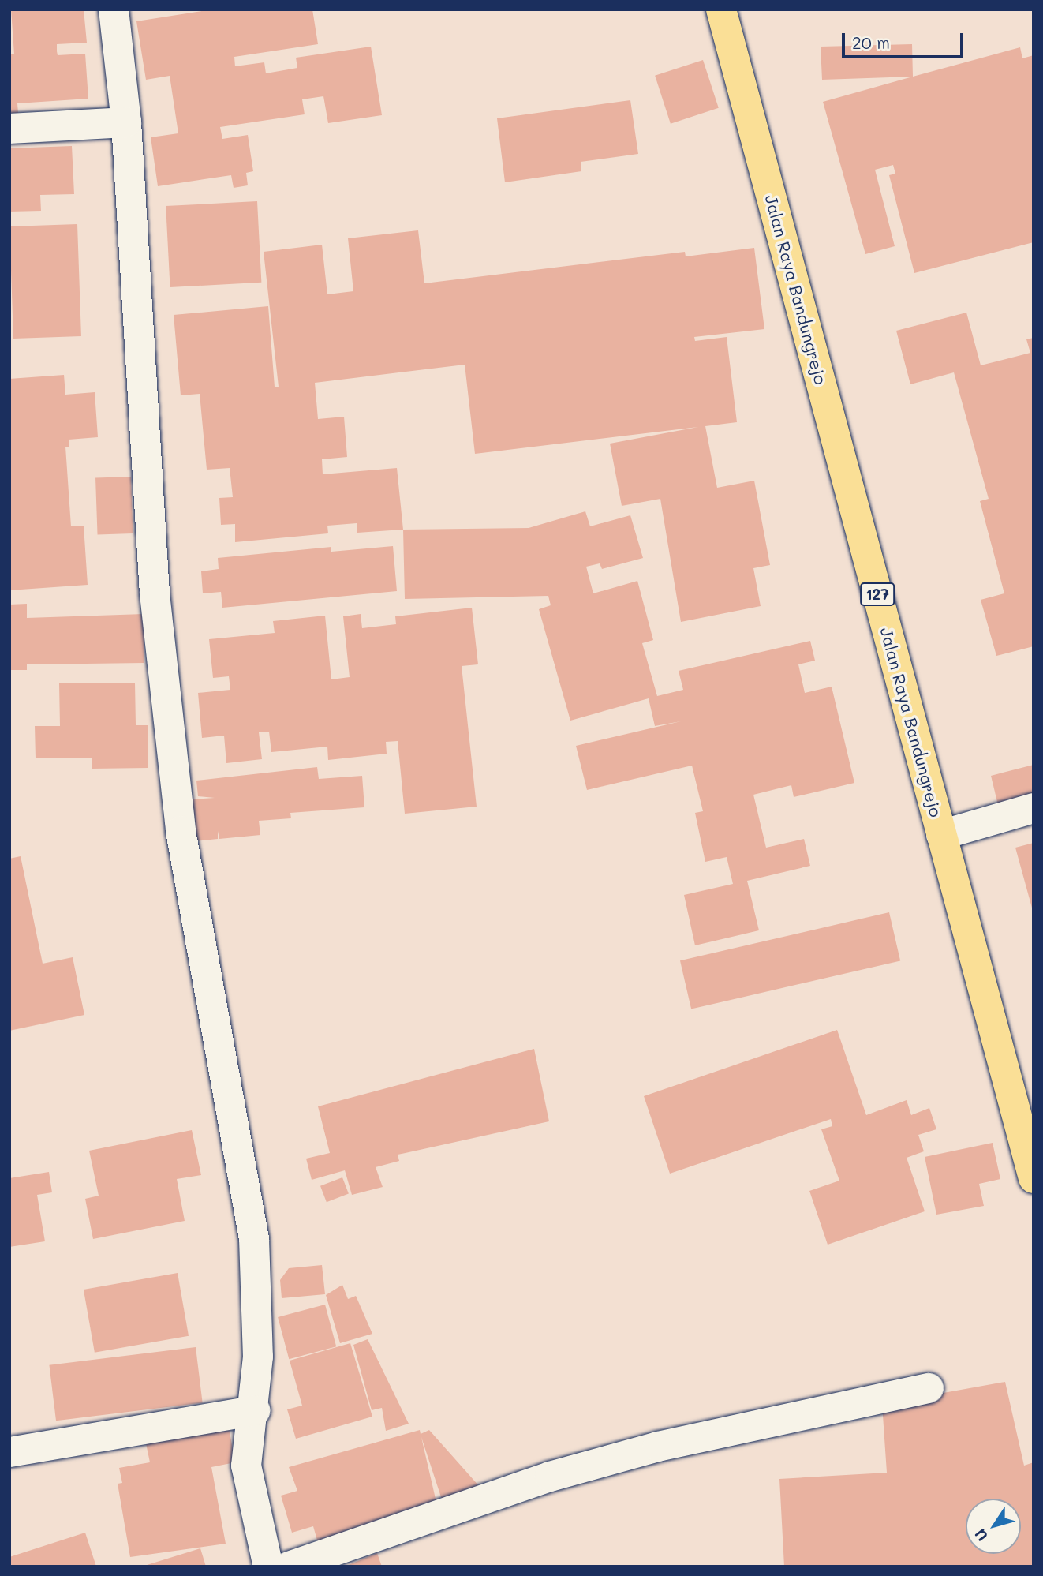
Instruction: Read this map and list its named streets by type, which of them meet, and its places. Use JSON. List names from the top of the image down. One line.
{"streets":{"main road":["Jalan Raya Bandungrejo","127"]},"scale_bar":"20 m","north":"bottom left"}
